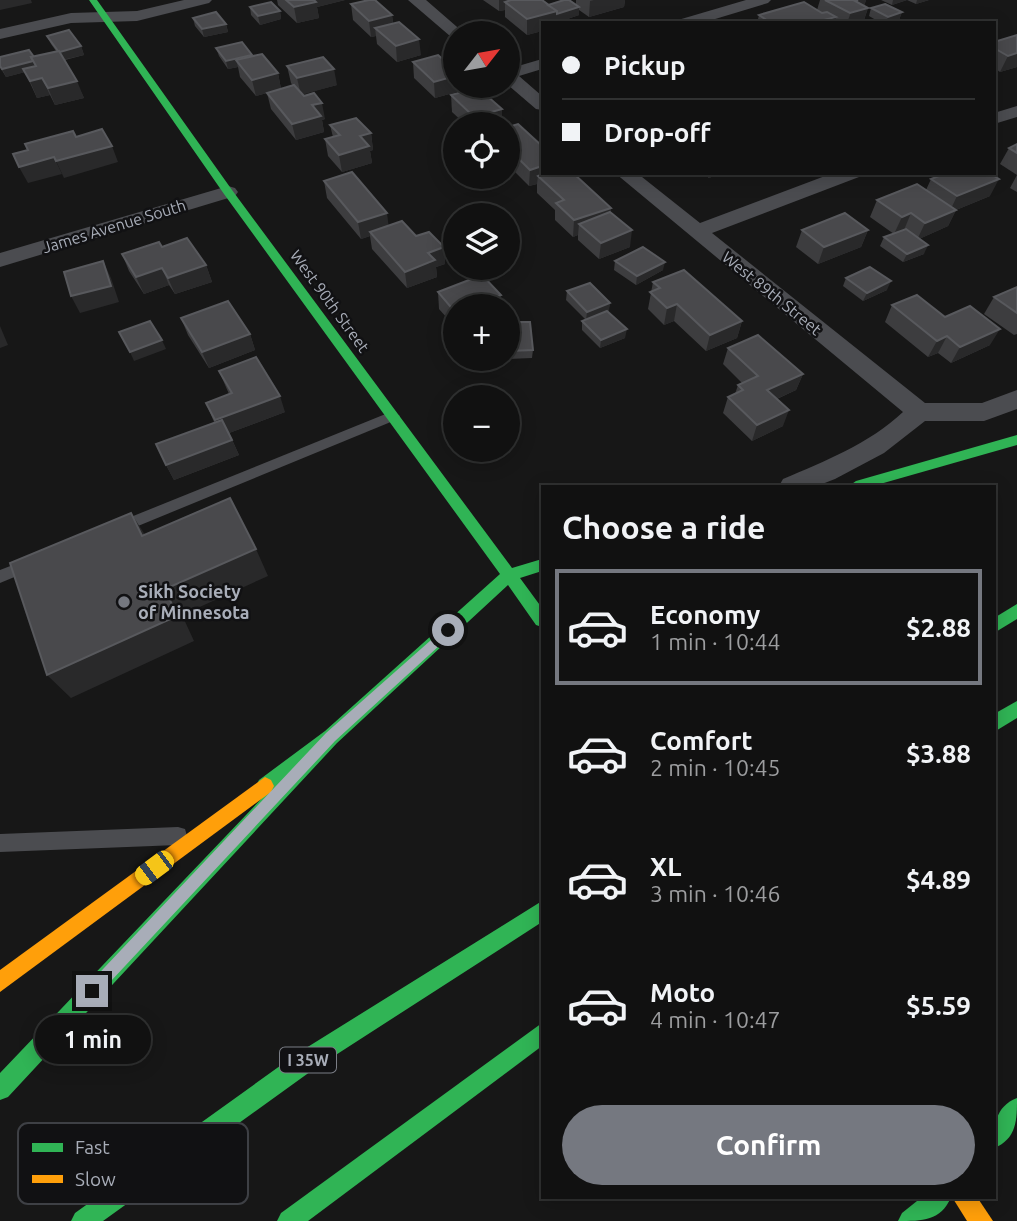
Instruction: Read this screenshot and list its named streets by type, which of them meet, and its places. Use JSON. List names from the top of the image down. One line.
{"streets":{"main road":["West 90th Street","I 35W"],"street":["James Avenue South","West 89th Street"]},"crossings":[["James Avenue South","West 90th Street"]],"places":["Sikh Society of Minnesota"],"legend":["Fast","Slow"],"north":"top right","page":{"map_buttons":["+","−"],"banner":["Pickup","Drop-off"],"heading":"Choose a ride","list":[{"name":"Economy","note":"1 min · 10:44","value":"$2.88"},{"name":"Comfort","note":"2 min · 10:45","value":"$3.88"},{"name":"XL","note":"3 min · 10:46","value":"$4.89"},{"name":"Moto","note":"4 min · 10:47","value":"$5.59"}],"bubble":"1 min","buttons":"Confirm"}}
